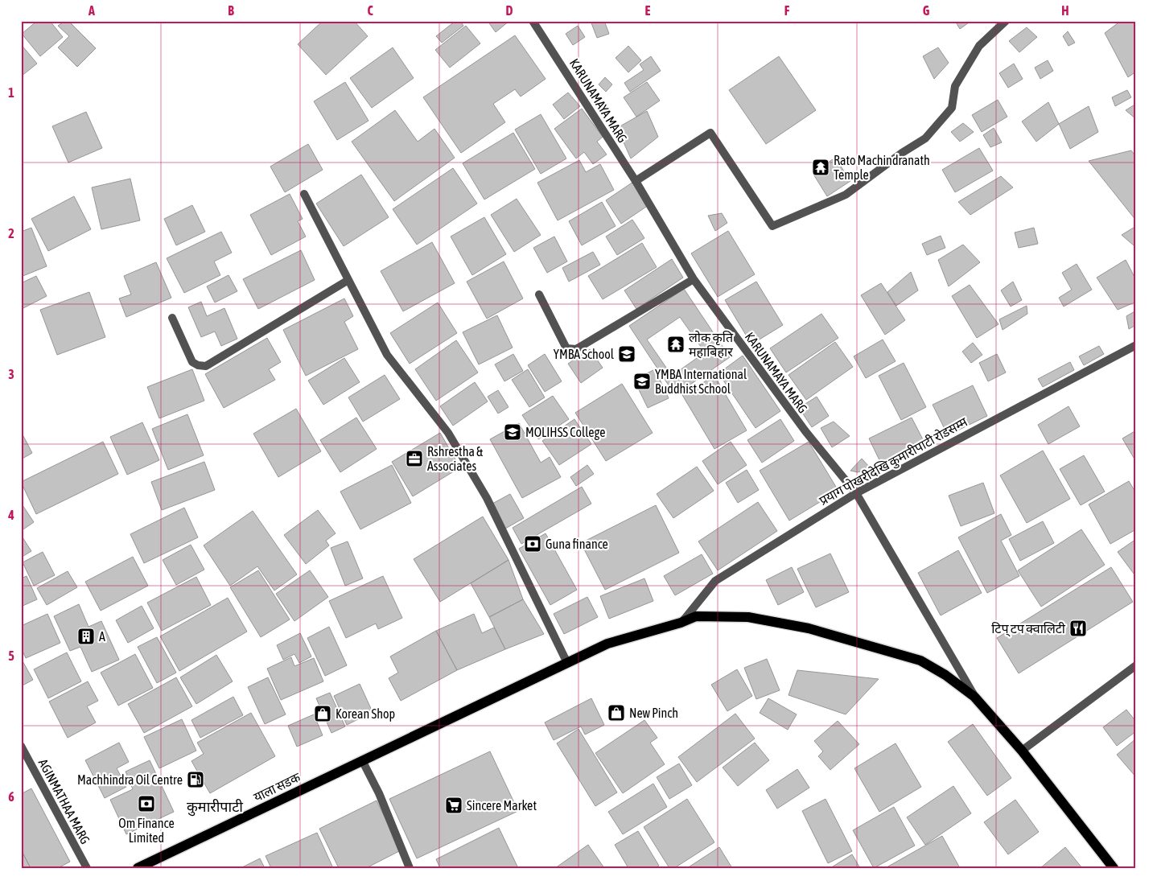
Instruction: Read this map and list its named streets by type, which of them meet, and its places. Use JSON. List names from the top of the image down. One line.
{"streets":{"main road":["याला सडक"],"street":["KARUNAMAYA MARG","प्रयाग पोखरीदेखि कुमारीपाटी रोडसम्म","AGINMATHAA MARG"]},"crossings":[["KARUNAMAYA MARG","प्रयाग पोखरीदेखि कुमारीपाटी रोडसम्म"],["KARUNAMAYA MARG","याला सडक"],["प्रयाग पोखरीदेखि कुमारीपाटी रोडसम्म","याला सडक"]],"districts":["कुमारीपाटी"],"places":{"temple":["Rato Machindranath Temple","लोक कृति महाबिहार"],"school or university":["YMBA School","YMBA International Buddhist School","MOLIHSS College"],"office":["Rshrestha & Associates"],"bank":["Guna finance","Om Finance Limited"],"restaurant":["टिप् टप क्वालिटी"],"building":["A"],"shop":["New Pinch","Korean Shop"],"fuel station":["Machhindra Oil Centre"],"supermarket":["Sincere Market"]},"grid":{"columns":["A","B","C","D","E","F","G","H"],"rows":["1","2","3","4","5","6"]}}
